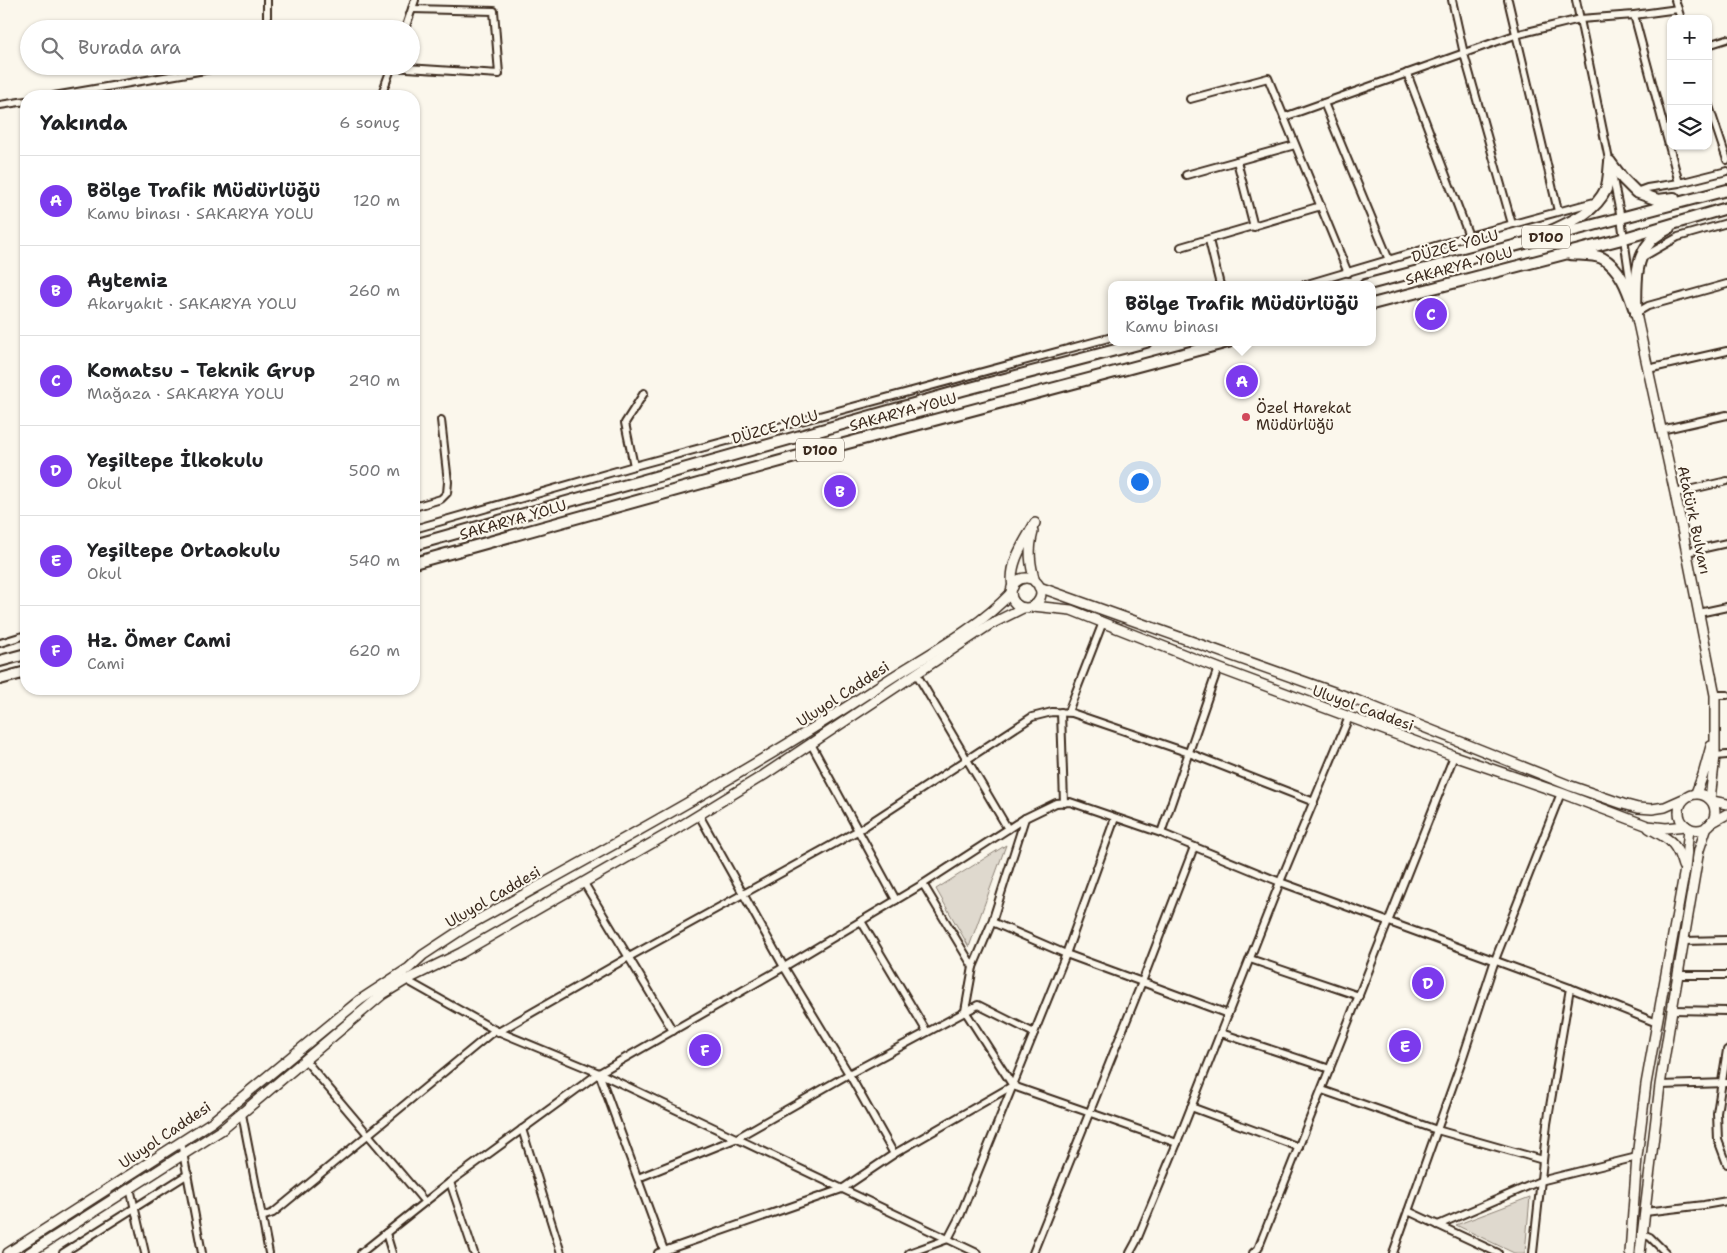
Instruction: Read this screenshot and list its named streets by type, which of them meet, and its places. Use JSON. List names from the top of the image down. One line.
{"streets":{"highway":["D100","DÜZCE YOLU","SAKARYA YOLU"],"main road":["Atatürk Bulvarı","Uluyol Caddesi"]},"places":["Özel Harekat Müdürlüğü"],"page":{"map_buttons":["+","−"],"search":"Burada ara","heading":["Yakında","6 sonuç"],"list":[{"mark":"A","name":"Bölge Trafik Müdürlüğü","note":"Kamu binası · SAKARYA YOLU","value":"120 m"},{"mark":"B","name":"Aytemiz","note":"Akaryakıt · SAKARYA YOLU","value":"260 m"},{"mark":"C","name":"Komatsu - Teknik Grup","note":"Mağaza · SAKARYA YOLU","value":"290 m"},{"mark":"D","name":"Yeşiltepe İlkokulu","note":"Okul","value":"500 m"},{"mark":"E","name":"Yeşiltepe Ortaokulu","note":"Okul","value":"540 m"},{"mark":"F","name":"Hz. Ömer Cami","note":"Cami","value":"620 m"}],"popup":["Bölge Trafik Müdürlüğü","Kamu binası"],"pins":["C","A","B","D","E","F"]}}
